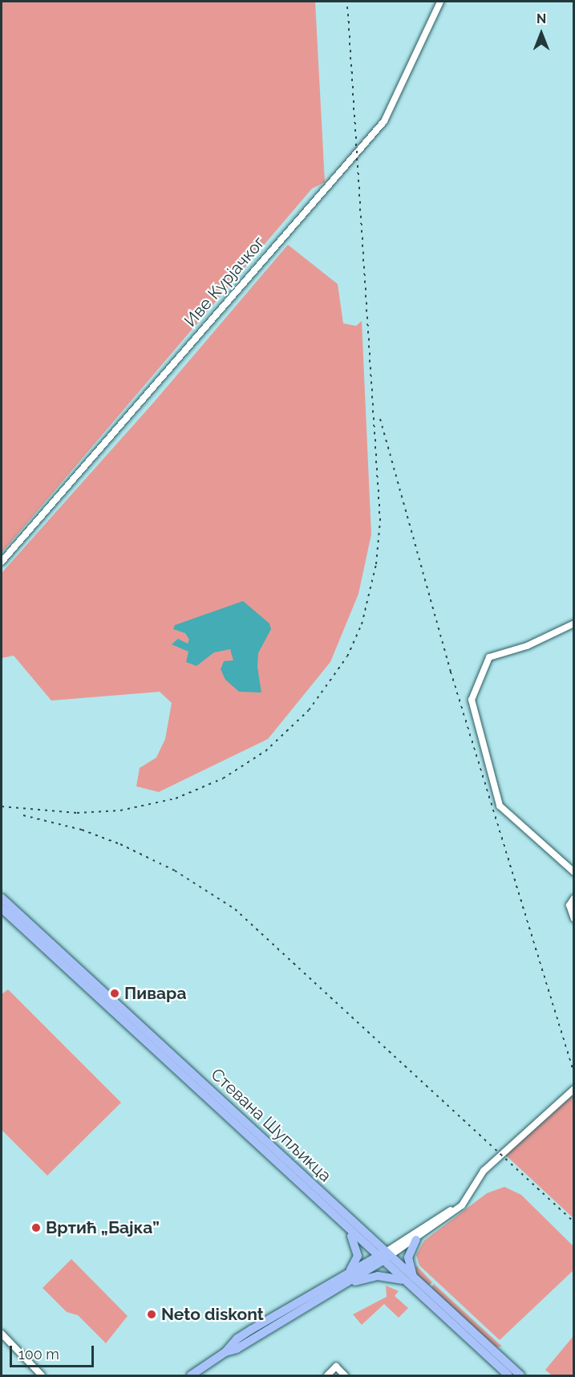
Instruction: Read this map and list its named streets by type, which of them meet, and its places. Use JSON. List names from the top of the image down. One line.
{"streets":{"main road":["Стевана Шупљикца"],"street":["Иве Курјачког"]},"places":["Пивара","Вртић „Бајка”","Neto diskont"],"scale_bar":"100 m","north":"top"}
